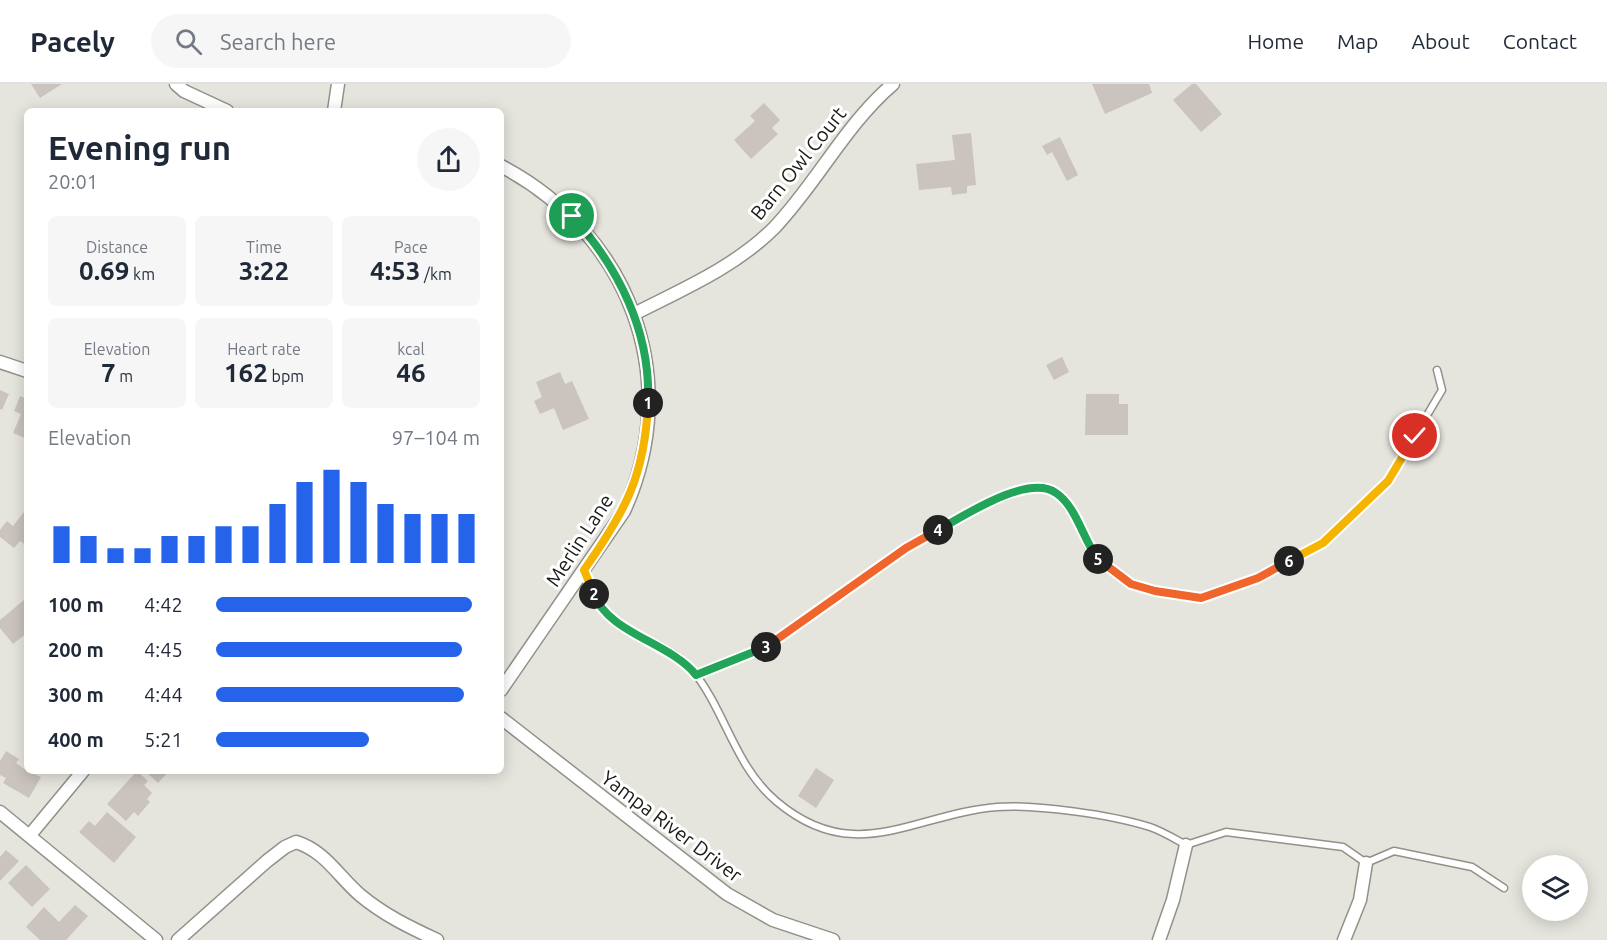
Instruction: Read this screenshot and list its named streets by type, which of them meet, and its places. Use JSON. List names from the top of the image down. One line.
{"streets":{"street":["Barn Owl Court","Merlin Lane","Yampa River Driver"]},"crossings":[["Barn Owl Court","Merlin Lane"]],"page":{"header":"Pacely","search":"Search here","nav":["Home","Map","About","Contact"],"heading":["Evening run","20:01"],"stats":[["Distance","0.69 km"],["Time","3:22"],["Pace","4:53 /km"],["Elevation","7 m"],["Heart rate","162 bpm"],["kcal","46"]],"pins":["1","4","5","6","2","3"],"chart":["Elevation","97–104 m"],"list":[{"name":"100 m","note":"4:42"},{"name":"200 m","note":"4:45"},{"name":"300 m","note":"4:44"},{"name":"400 m","note":"5:21"}]}}
